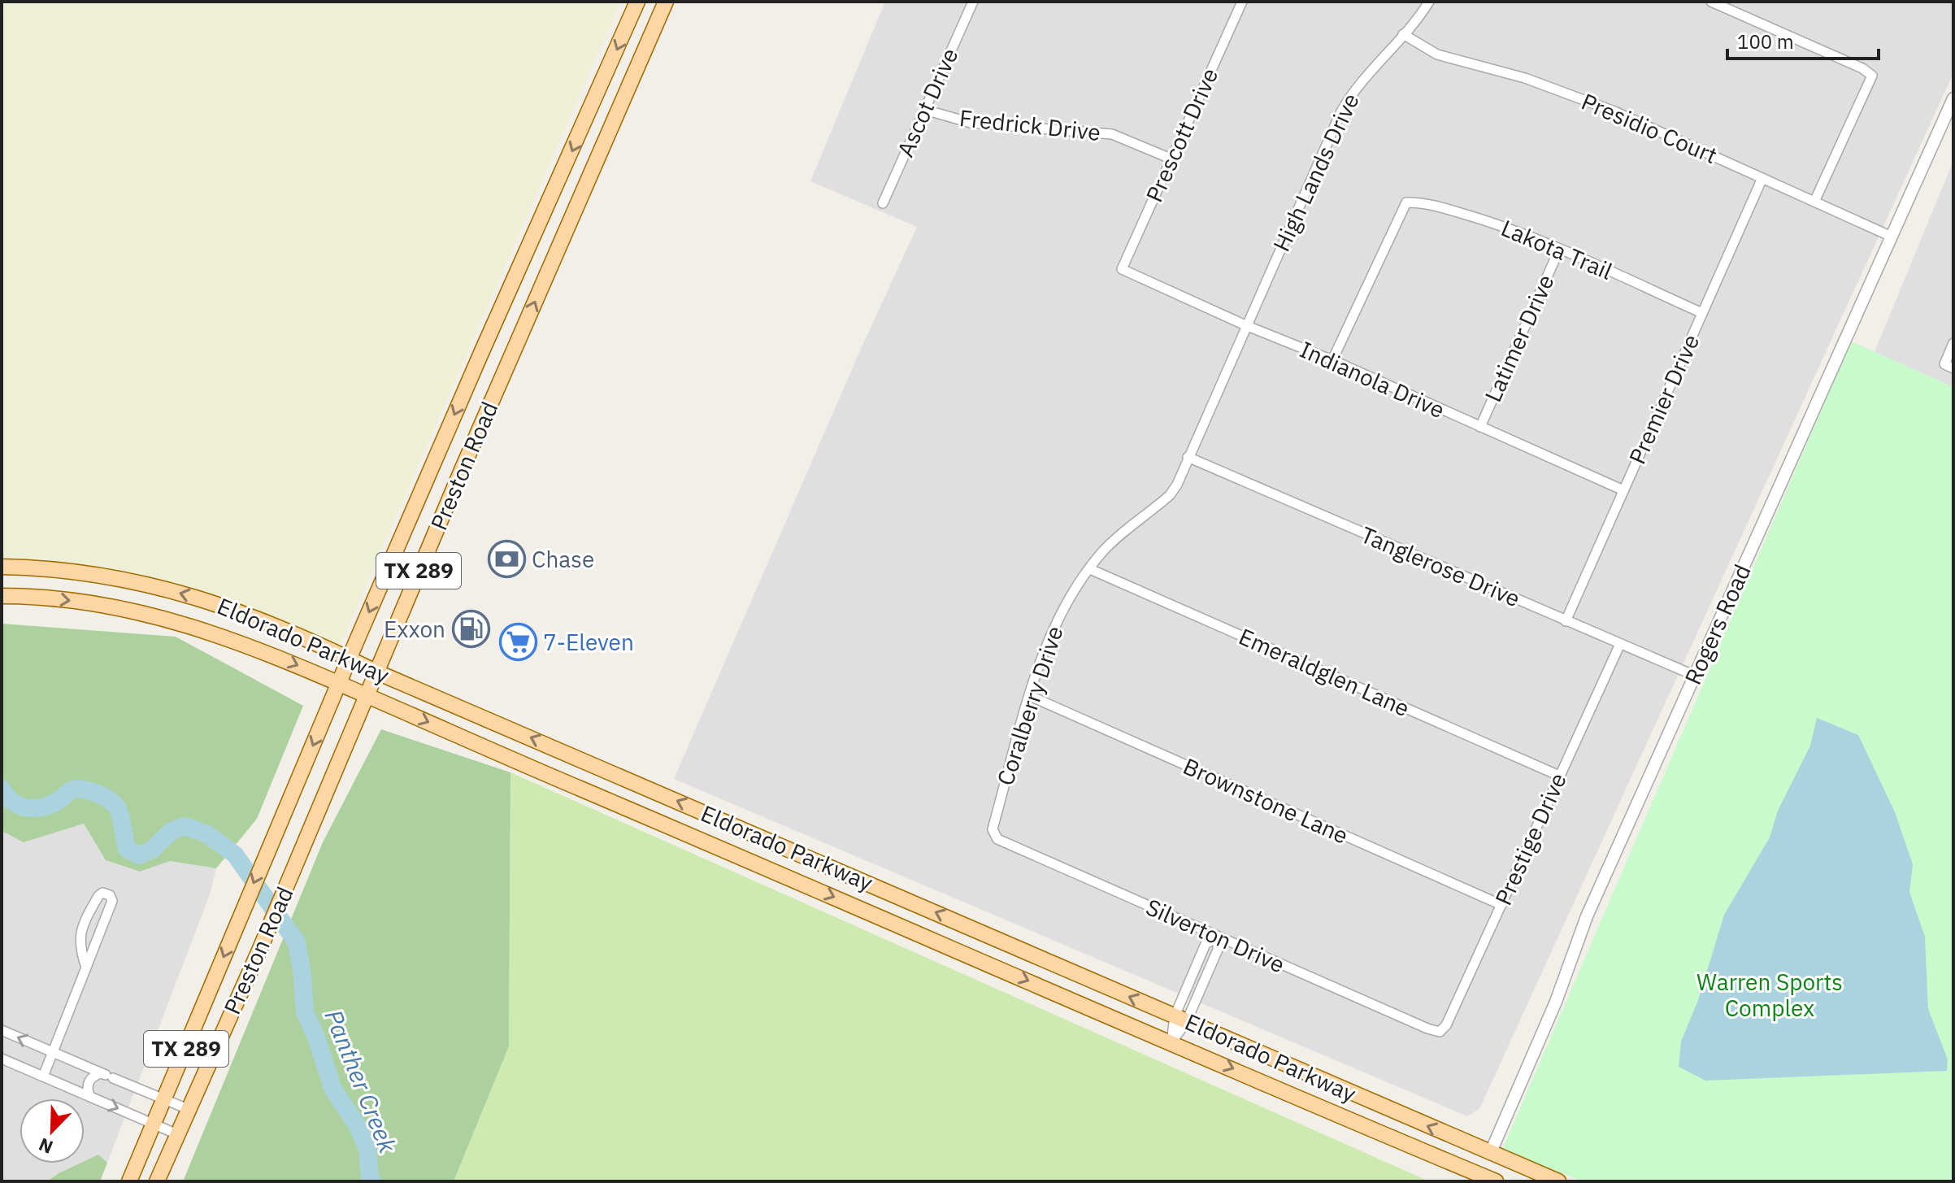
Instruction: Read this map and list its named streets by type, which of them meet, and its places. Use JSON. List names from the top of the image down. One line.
{"streets":{"main road":["Preston Road","TX 289","Eldorado Parkway"],"street":["Ascot Drive","Fredrick Drive","Presidio Court","Prescott Drive","High Lands Drive","Lakota Trail","Latimer Drive","Indianola Drive","Premier Drive","Tanglerose Drive","Rogers Road","Emeraldglen Lane","Coralberry Drive","Brownstone Lane","Prestige Drive","Silverton Drive"]},"crossings":[["Ascot Drive","Fredrick Drive"],["Fredrick Drive","Prescott Drive"],["Presidio Court","High Lands Drive"],["Presidio Court","Premier Drive"],["Presidio Court","Rogers Road"],["Prescott Drive","Indianola Drive"],["High Lands Drive","Indianola Drive"],["High Lands Drive","Coralberry Drive"],["Lakota Trail","Latimer Drive"],["Lakota Trail","Indianola Drive"],["Lakota Trail","Premier Drive"],["Latimer Drive","Indianola Drive"],["Indianola Drive","Premier Drive"],["Indianola Drive","Coralberry Drive"],["Premier Drive","Tanglerose Drive"],["Preston Road","Eldorado Parkway"],["Tanglerose Drive","Rogers Road"],["Tanglerose Drive","Coralberry Drive"],["Tanglerose Drive","Prestige Drive"],["Rogers Road","Eldorado Parkway"],["Emeraldglen Lane","Coralberry Drive"],["Emeraldglen Lane","Prestige Drive"],["Coralberry Drive","Brownstone Lane"],["Coralberry Drive","Silverton Drive"],["Brownstone Lane","Prestige Drive"],["Prestige Drive","Silverton Drive"]],"water":["Panther Creek"],"parks":["Warren Sports Complex"],"places":{"bank":["Chase"],"fuel station":["Exxon"],"supermarket":["7-Eleven"]},"scale_bar":"100 m","north":"bottom left"}
